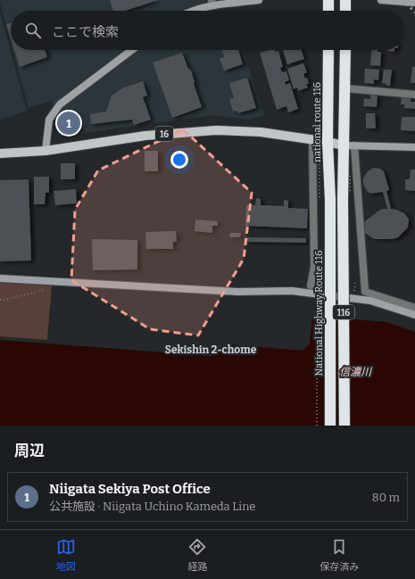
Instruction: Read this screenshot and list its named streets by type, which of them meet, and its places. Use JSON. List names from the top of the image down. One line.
{"streets":{"highway":["national route 116","116","National Highway Route 116"],"main road":["16"]},"crossings":[["national route 116","16"],["national route 116","National Highway Route 116"],["16","116"]],"districts":["Sekishin 2-chome"],"water":["信濃川"],"page":{"search":"ここで検索","pins":"1","heading":"周辺","list":[{"mark":"1","name":"Niigata Sekiya Post Office","note":"公共施設 · Niigata Uchino Kameda Line","value":"80 m"}],"nav":["地図","経路","保存済み"]}}
